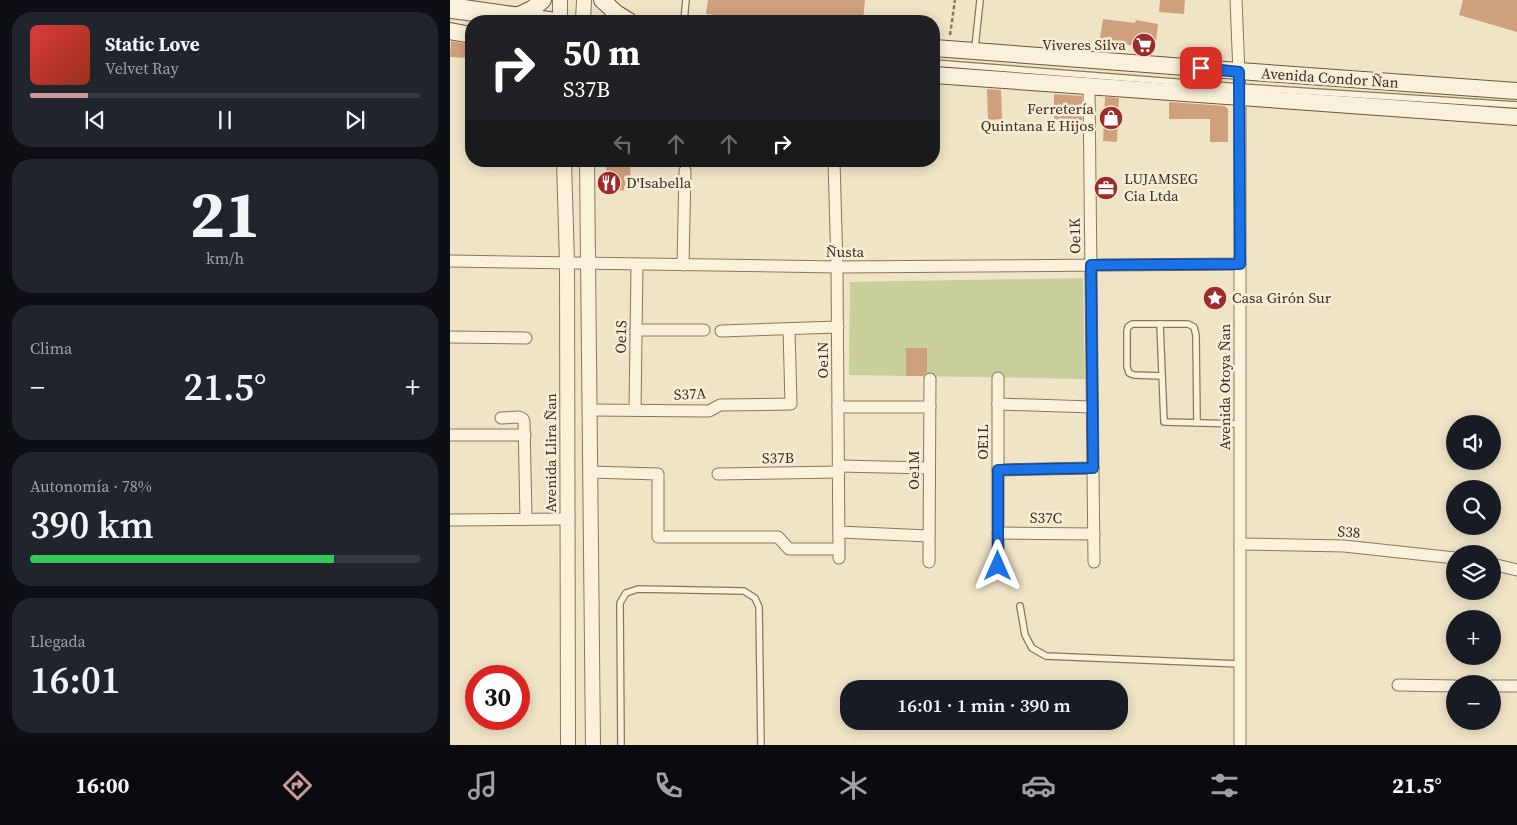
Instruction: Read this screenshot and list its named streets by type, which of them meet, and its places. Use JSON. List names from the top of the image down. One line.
{"streets":{"main road":["Avenida Condor Ñan"],"street":["Oe1K","Ñusta","Oe1S","Oe1N","Avenida Otoya Ñan","S37A","OE1L","Avenida Llira Ñan","S37B","Oe1M","S37C","S38"]},"crossings":[["Avenida Condor Ñan","Oe1K"],["Avenida Condor Ñan","Avenida Otoya Ñan"],["Oe1K","Ñusta"],["Oe1K","S37C"],["Ñusta","Oe1S"],["Ñusta","Oe1N"],["Ñusta","Avenida Otoya Ñan"],["Ñusta","Avenida Llira Ñan"],["Oe1S","S37A"],["Oe1N","S37B"],["Avenida Otoya Ñan","S38"],["OE1L","S37C"],["S37B","Oe1M"]],"places":{"supermarket":["Viveres Silva"],"shop":["Ferretería Quintana E Hijos"],"restaurant":["D'Isabella"],"office":["LUJAMSEG Cia Ltda"],"place":["Casa Girón Sur"]},"page":{"turn":["50 m","S37B"],"song":["Static Love","Velvet Ray"],"tile":[["21","km/h"],"Clima",["Autonomía · 78%","390 km"],["Llegada","16:01"]],"heat":["−","21.5°","+"],"map_buttons":["+","−"],"limit":"30","trip":"16:01 · 1 min · 390 m","tabs":["16:00","21.5°"]}}
